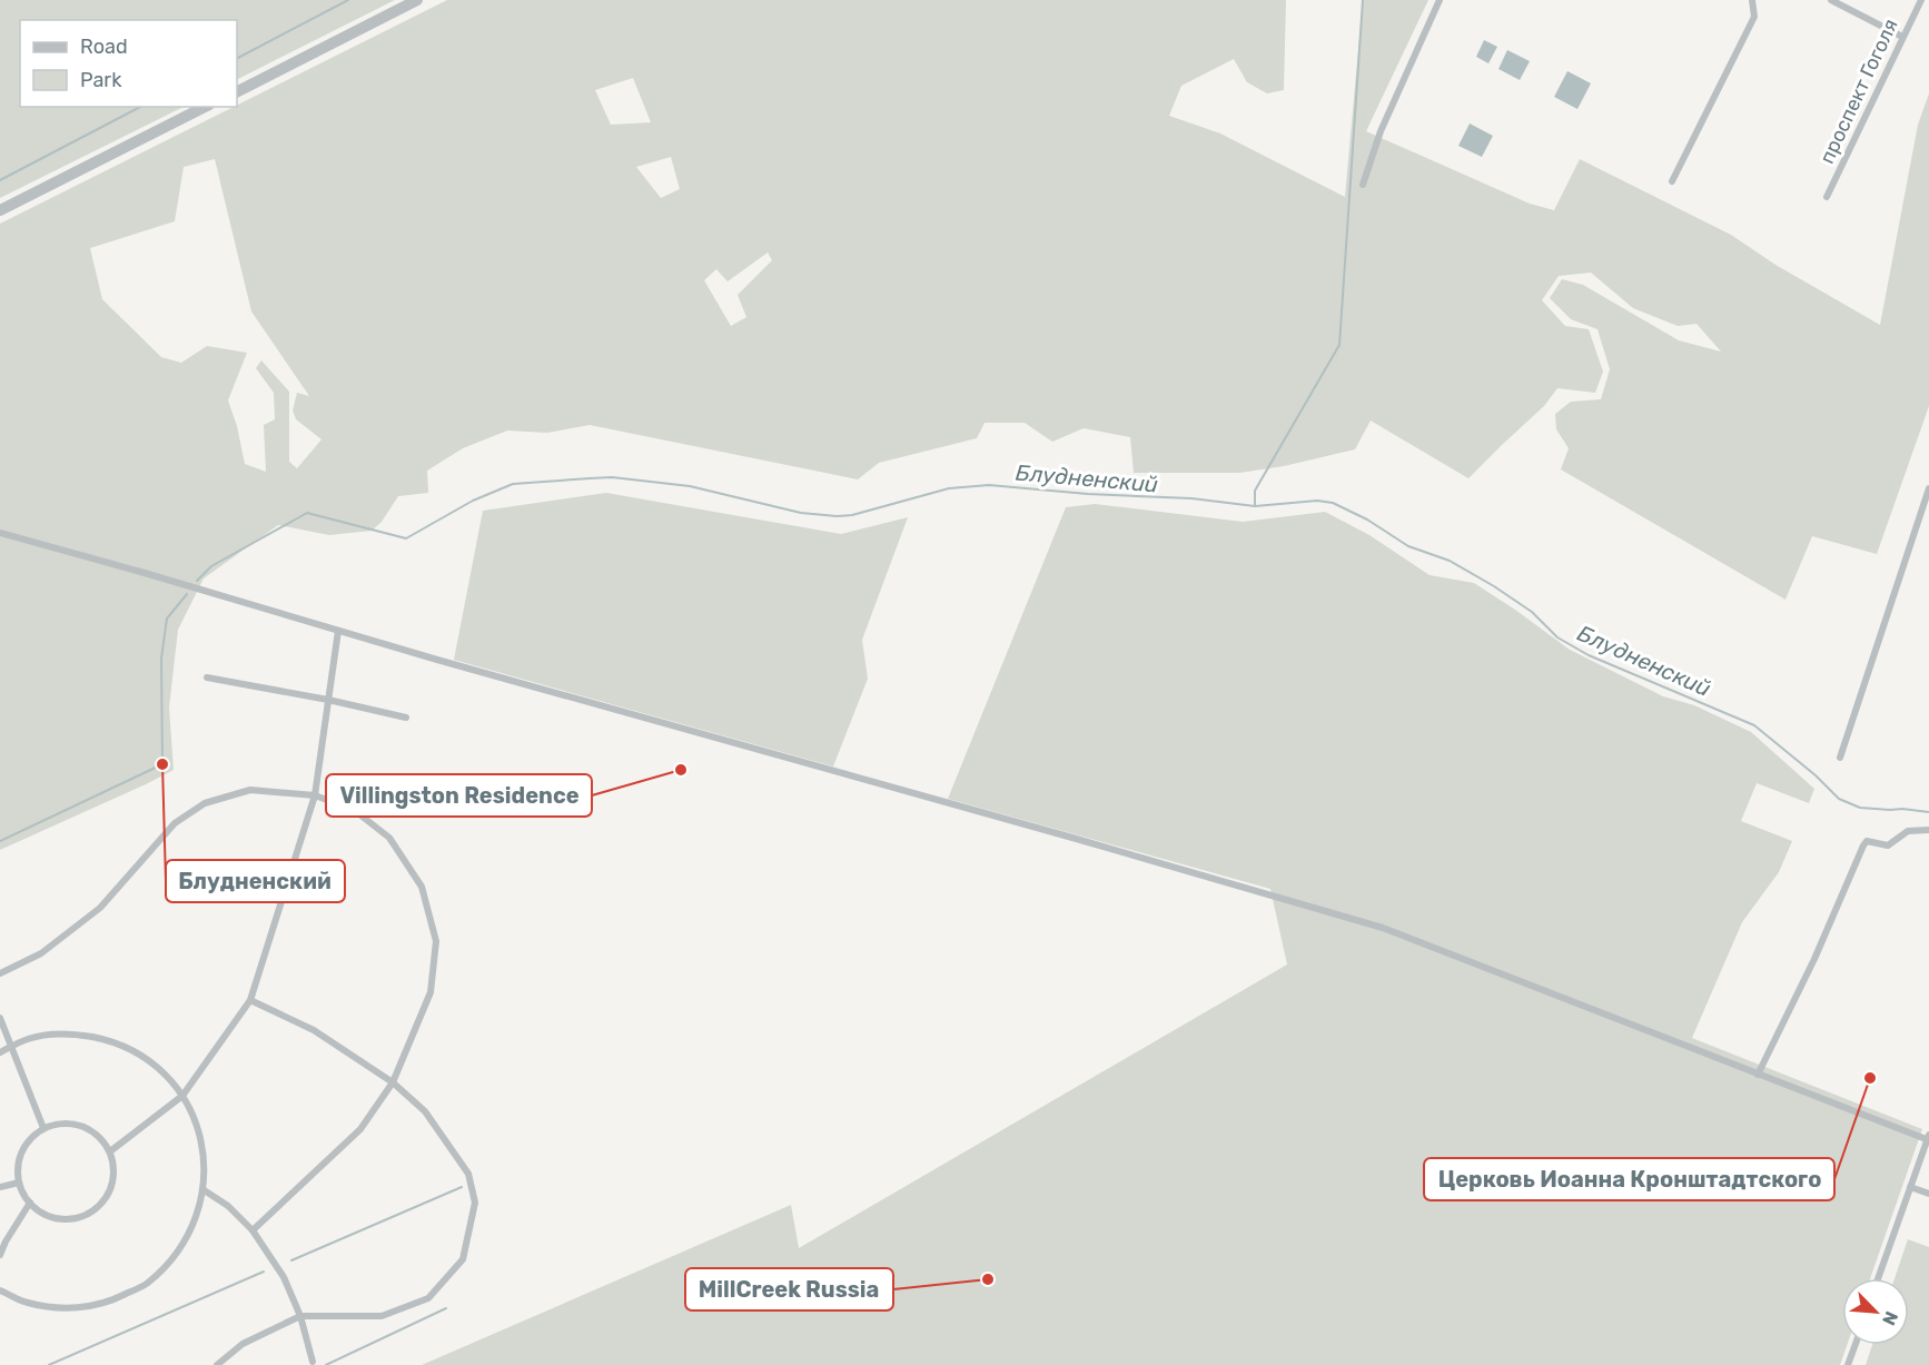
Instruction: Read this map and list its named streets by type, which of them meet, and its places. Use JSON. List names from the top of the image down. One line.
{"streets":{"street":["проспект Гоголя"]},"water":["Блудненский"],"places":["Блудненский","Villingston Residence","Церковь Иоанна Кронштадтского","MillCreek Russia"],"legend":["Road","Park"],"north":"bottom right"}
